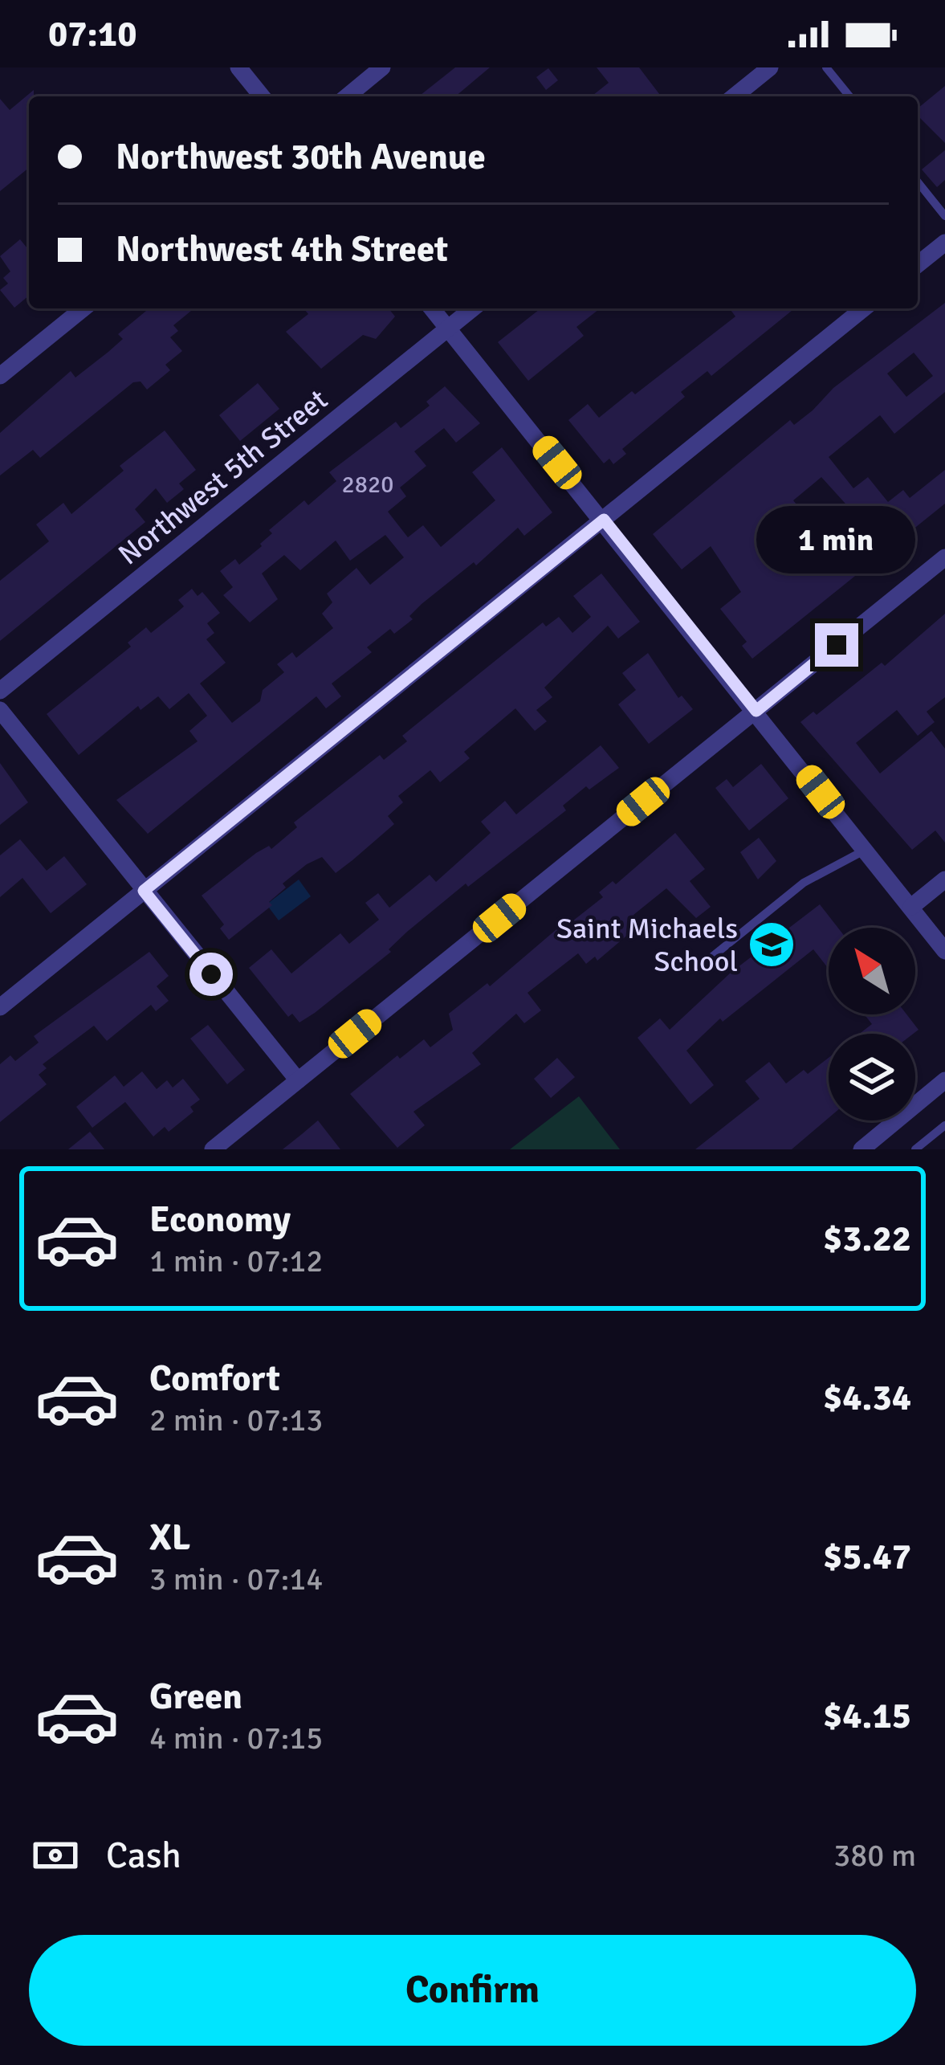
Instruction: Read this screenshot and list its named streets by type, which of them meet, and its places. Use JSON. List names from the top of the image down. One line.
{"streets":{"street":["Northwest 5th Street"]},"places":{"school or university":["Saint Michaels School"]},"house_numbers":["2820"],"north":"top left","page":{"status":"07:10","banner":["Northwest 30th Avenue","Northwest 4th Street"],"bubble":"1 min","list":[{"name":"Economy","note":"1 min · 07:12","value":"$3.22"},{"name":"Comfort","note":"2 min · 07:13","value":"$4.34"},{"name":"XL","note":"3 min · 07:14","value":"$5.47"},{"name":"Green","note":"4 min · 07:15","value":"$4.15"}],"pay":["Cash","380 m"],"buttons":"Confirm"}}
